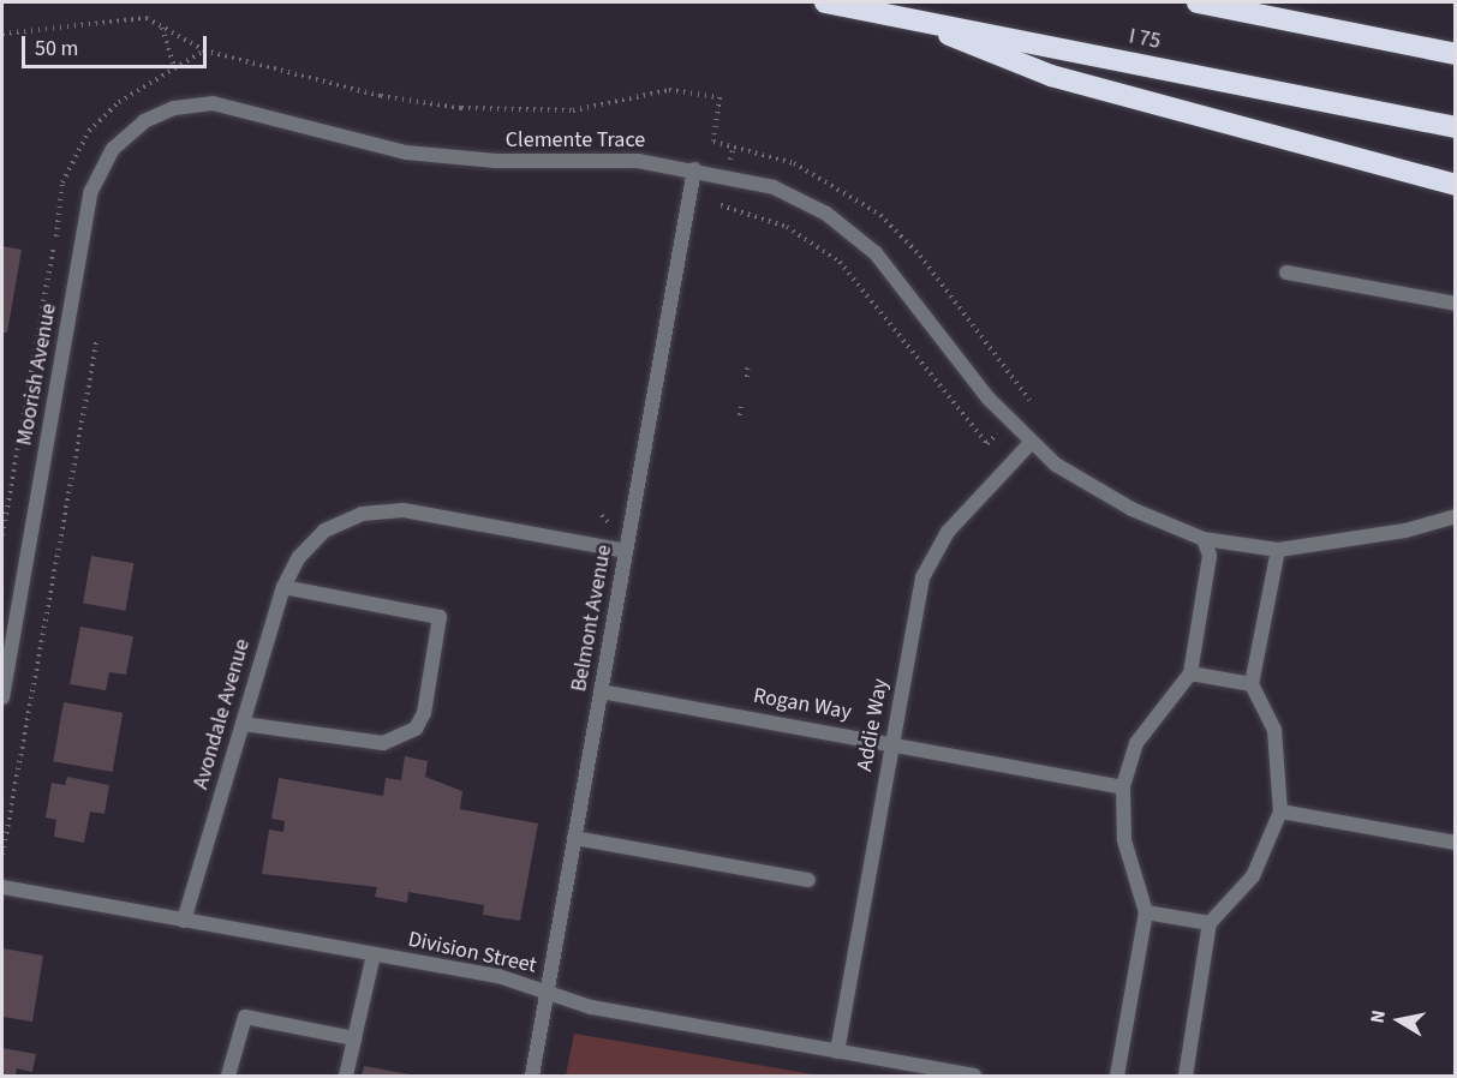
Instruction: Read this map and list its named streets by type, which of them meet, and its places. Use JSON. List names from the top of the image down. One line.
{"streets":{"highway":["I 75"],"street":["Clemente Trace","Moorish Avenue","Belmont Avenue","Rogan Way","Avondale Avenue","Addie Way","Division Street"]},"crossings":[["Clemente Trace","Moorish Avenue"],["Clemente Trace","Belmont Avenue"],["Clemente Trace","Addie Way"],["Belmont Avenue","Rogan Way"],["Belmont Avenue","Avondale Avenue"],["Belmont Avenue","Division Street"],["Rogan Way","Addie Way"],["Avondale Avenue","Division Street"],["Addie Way","Division Street"]],"scale_bar":"50 m","north":"left"}
